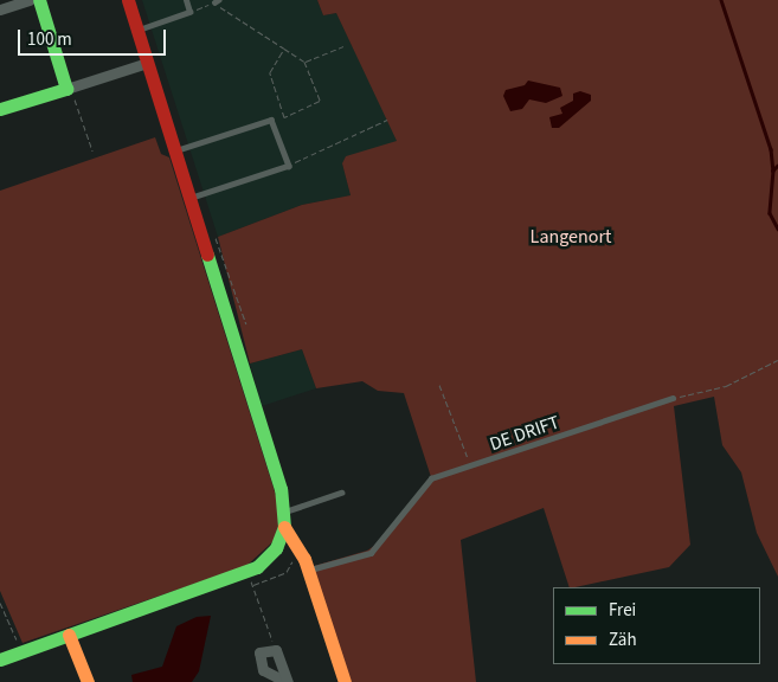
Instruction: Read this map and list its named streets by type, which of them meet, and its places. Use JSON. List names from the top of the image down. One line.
{"streets":{"lane":["DE DRIFT"]},"parks":["Langenort"],"legend":["Frei","Zäh"],"scale_bar":"100 m"}
